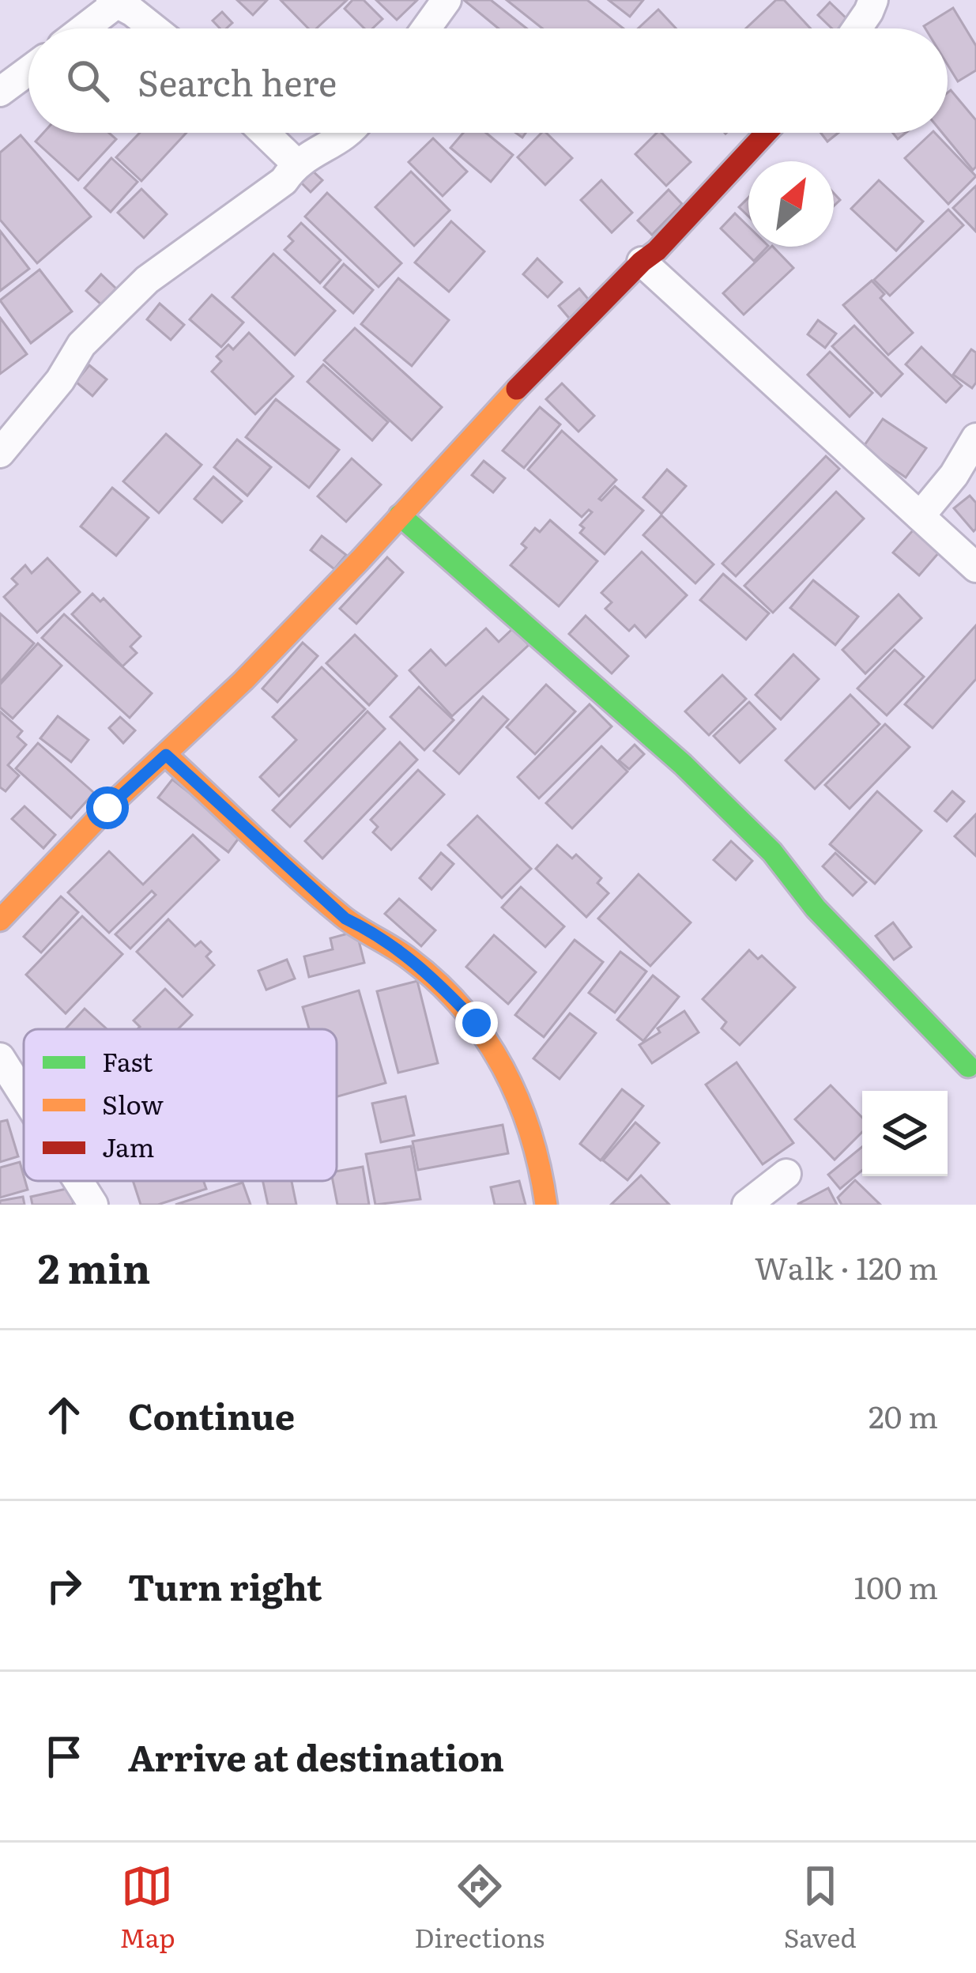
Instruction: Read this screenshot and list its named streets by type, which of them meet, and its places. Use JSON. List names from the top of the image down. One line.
{"legend":["Fast","Slow","Jam"],"north":"top right","page":{"search":"Search here","heading":["2 min","Walk · 120 m"],"list":[["Continue","20 m"],["Turn right","100 m"],"Arrive at destination"],"nav":["Map","Directions","Saved"]}}
